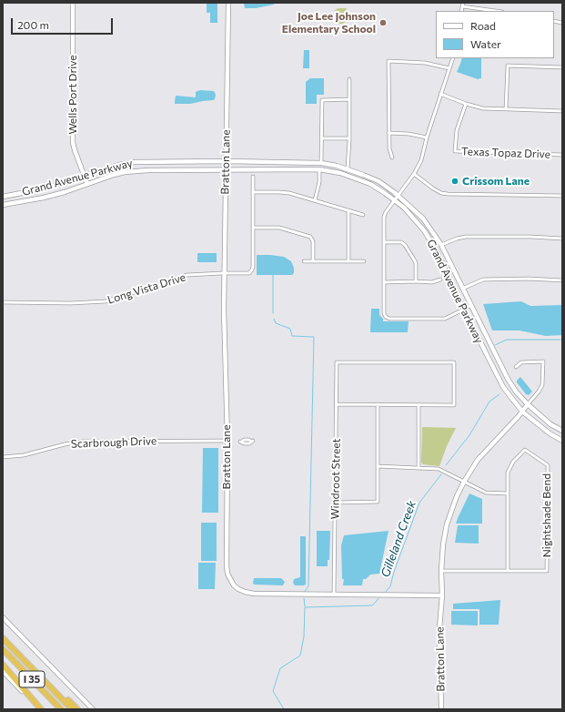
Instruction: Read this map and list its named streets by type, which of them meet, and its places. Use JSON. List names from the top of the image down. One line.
{"streets":{"highway":["I 35"],"street":["Wells Port Drive","Texas Topaz Drive","Bratton Lane","Grand Avenue Parkway","Long Vista Drive","Scarbrough Drive","Windroot Street","Nightshade Bend"]},"crossings":[["Wells Port Drive","Grand Avenue Parkway"],["Bratton Lane","Grand Avenue Parkway"],["Bratton Lane","Long Vista Drive"],["Bratton Lane","Scarbrough Drive"],["Bratton Lane","Windroot Street"]],"water":["Gilleland Creek"],"places":["Joe Lee Johnson Elementary School","Crissom Lane"],"legend":["Road","Water"],"scale_bar":"200 m"}
